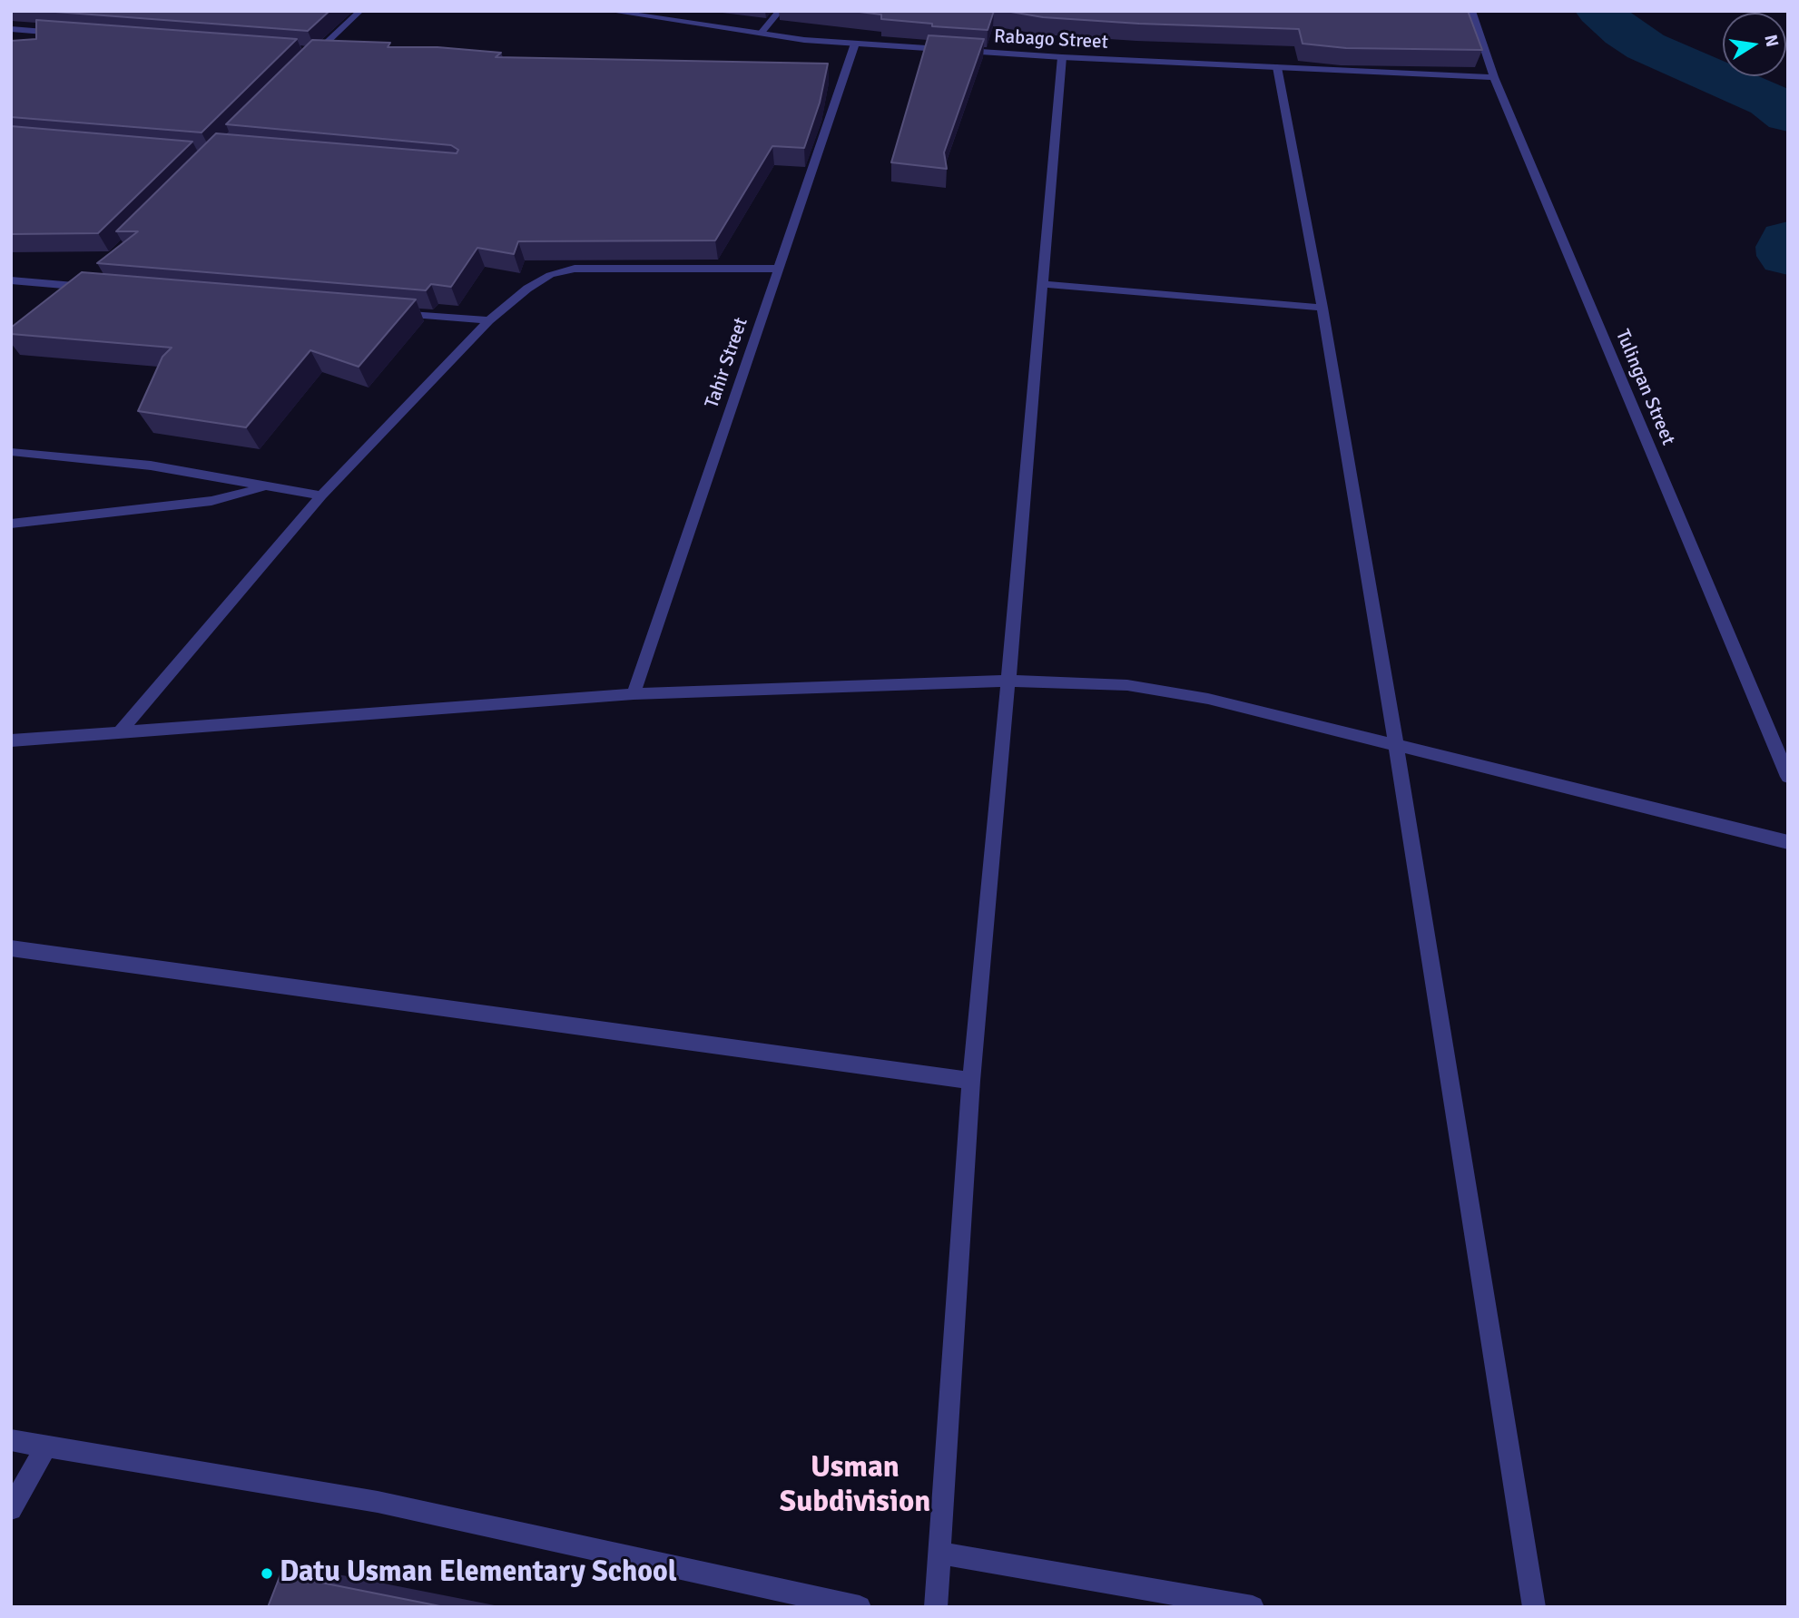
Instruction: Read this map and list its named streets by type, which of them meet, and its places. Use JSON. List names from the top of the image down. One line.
{"streets":{"street":["Rabago Street","Tahir Street","Tulingan Street"]},"crossings":[["Rabago Street","Tahir Street"],["Rabago Street","Tulingan Street"]],"districts":["Usman Subdivision"],"places":["Datu Usman Elementary School"],"north":"right"}
